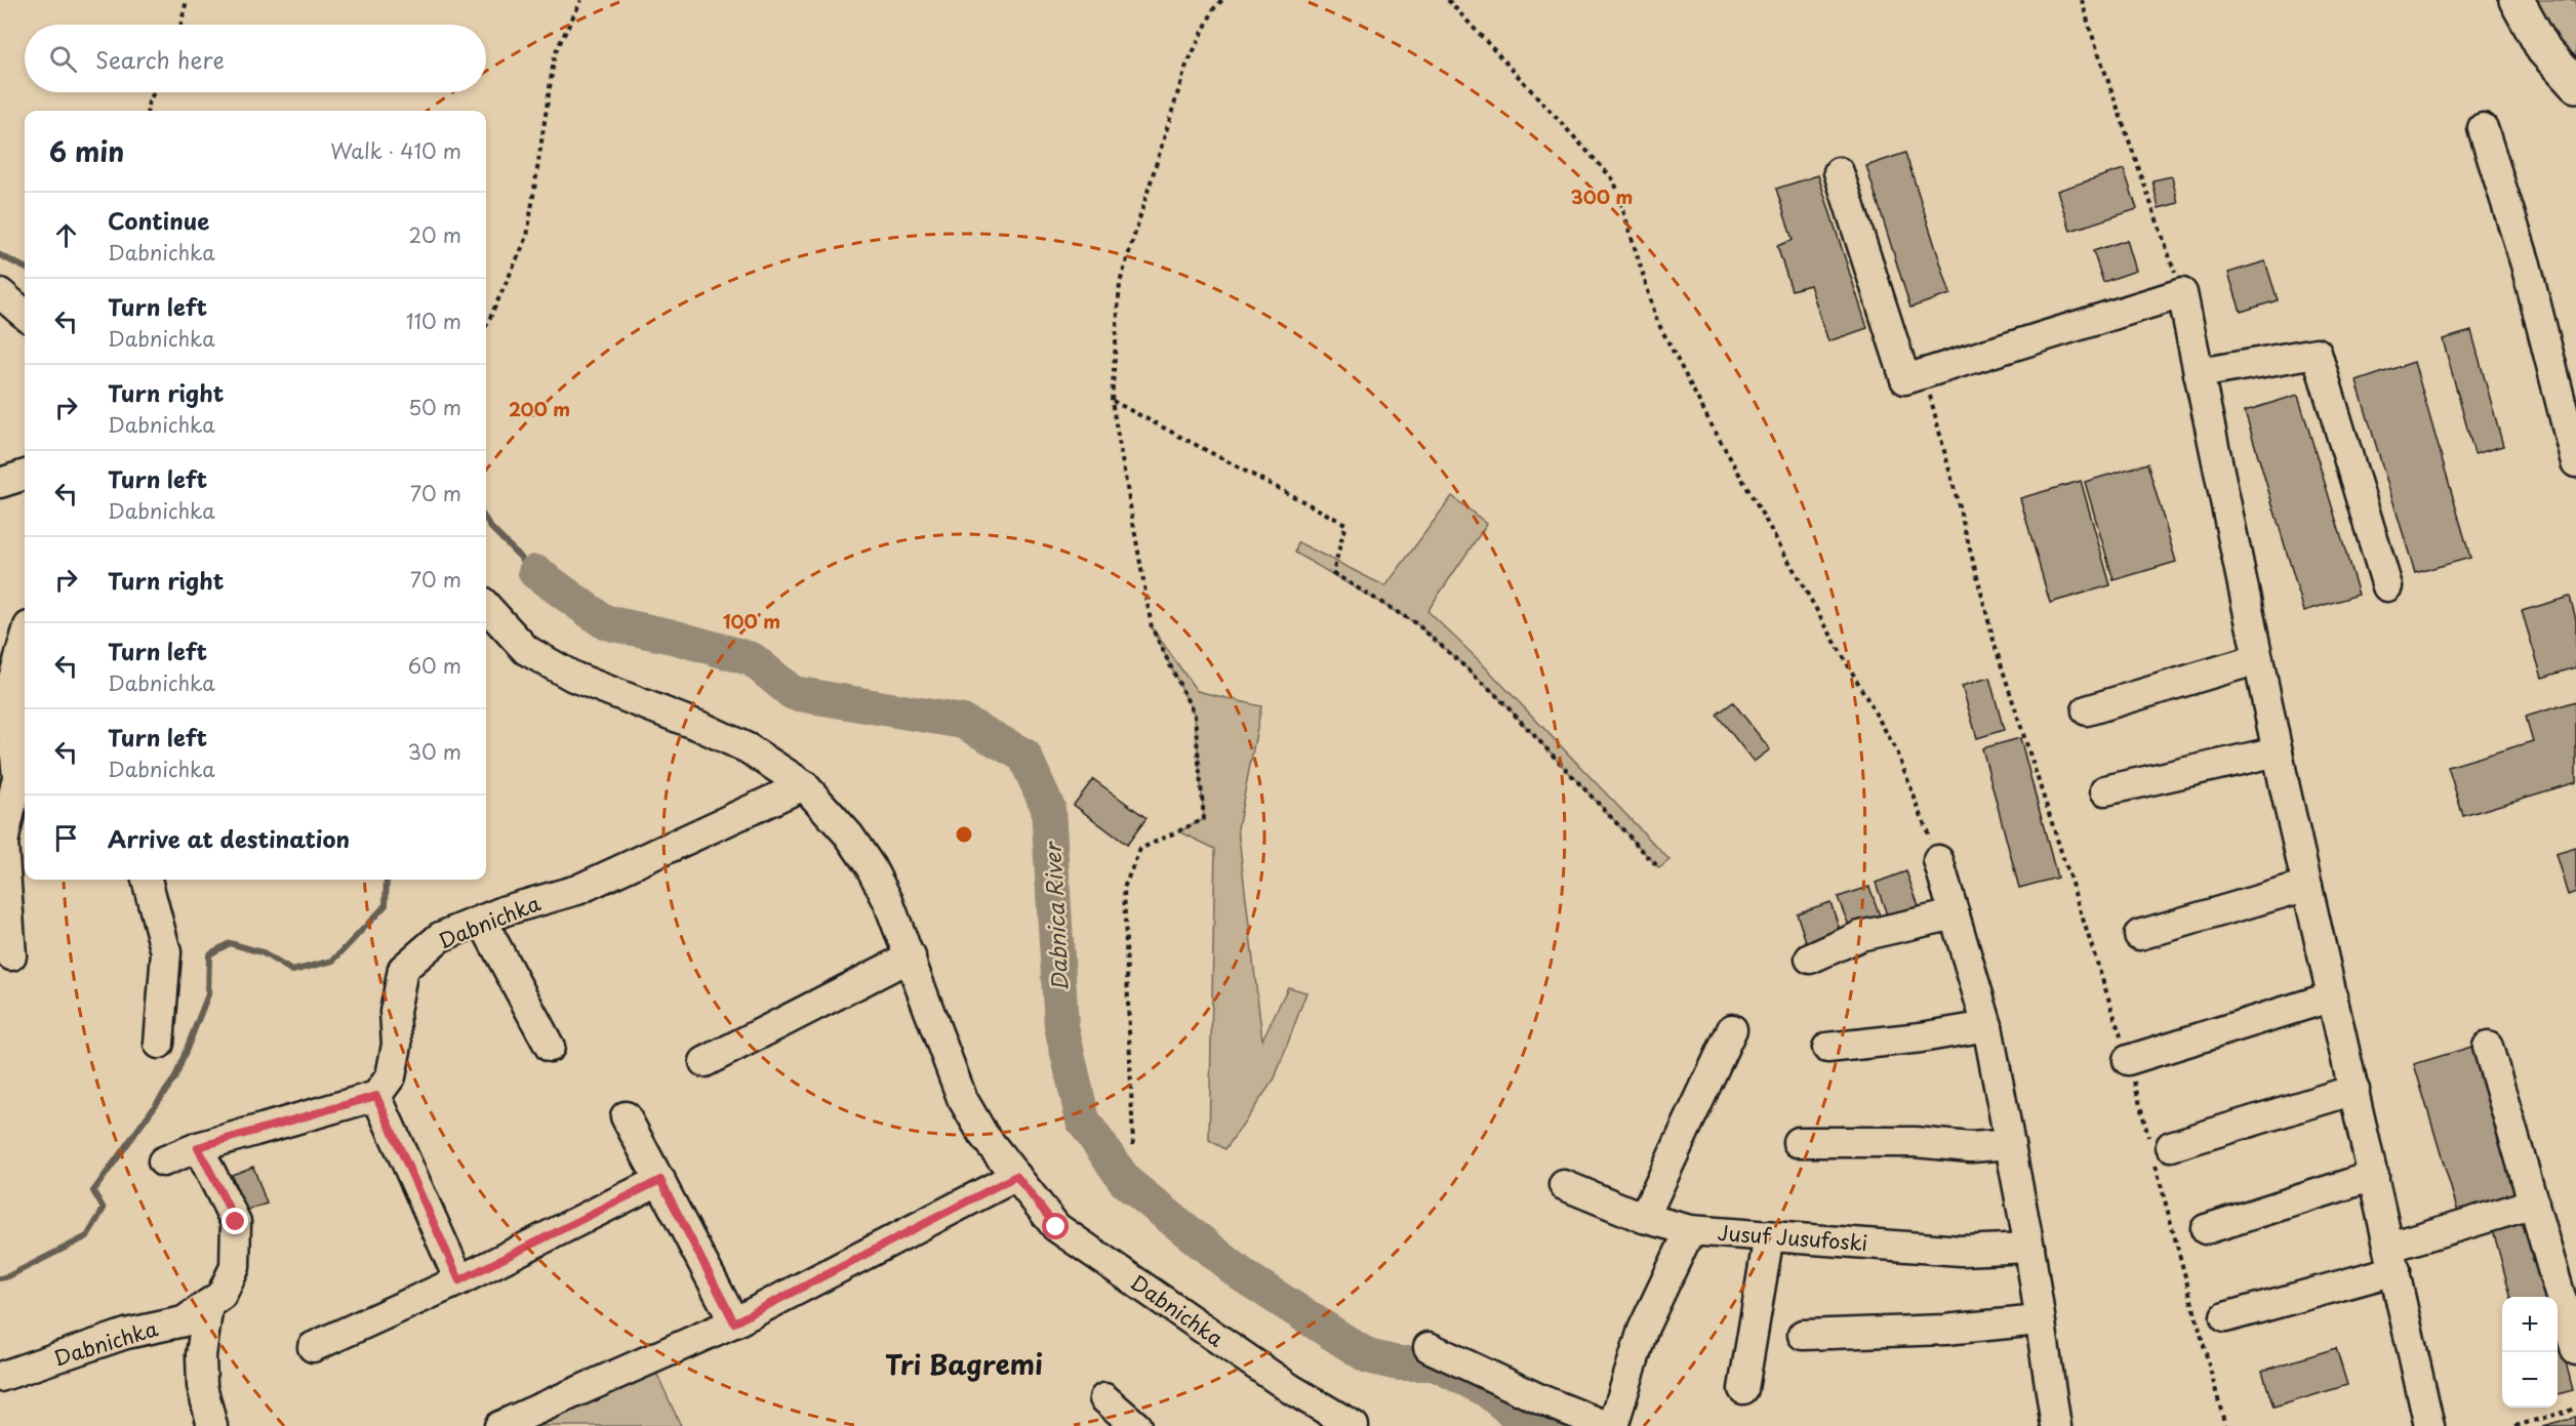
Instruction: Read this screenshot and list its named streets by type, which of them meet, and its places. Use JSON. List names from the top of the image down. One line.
{"streets":{"street":["Dabnichka","Jusuf Jusufoski"]},"districts":["Tri Bagremi"],"water":["Dabnica River"],"page":{"search":"Search here","heading":["6 min","Walk · 410 m"],"list":[["Continue","Dabnichka","20 m"],["Turn left","Dabnichka","110 m"],["Turn right","Dabnichka","50 m"],["Turn left","Dabnichka","70 m"],["Turn right","70 m"],["Turn left","Dabnichka","60 m"],["Turn left","Dabnichka","30 m"],"Arrive at destination"],"map_buttons":["+","−"]},"rings":["300 m","200 m","100 m"]}
